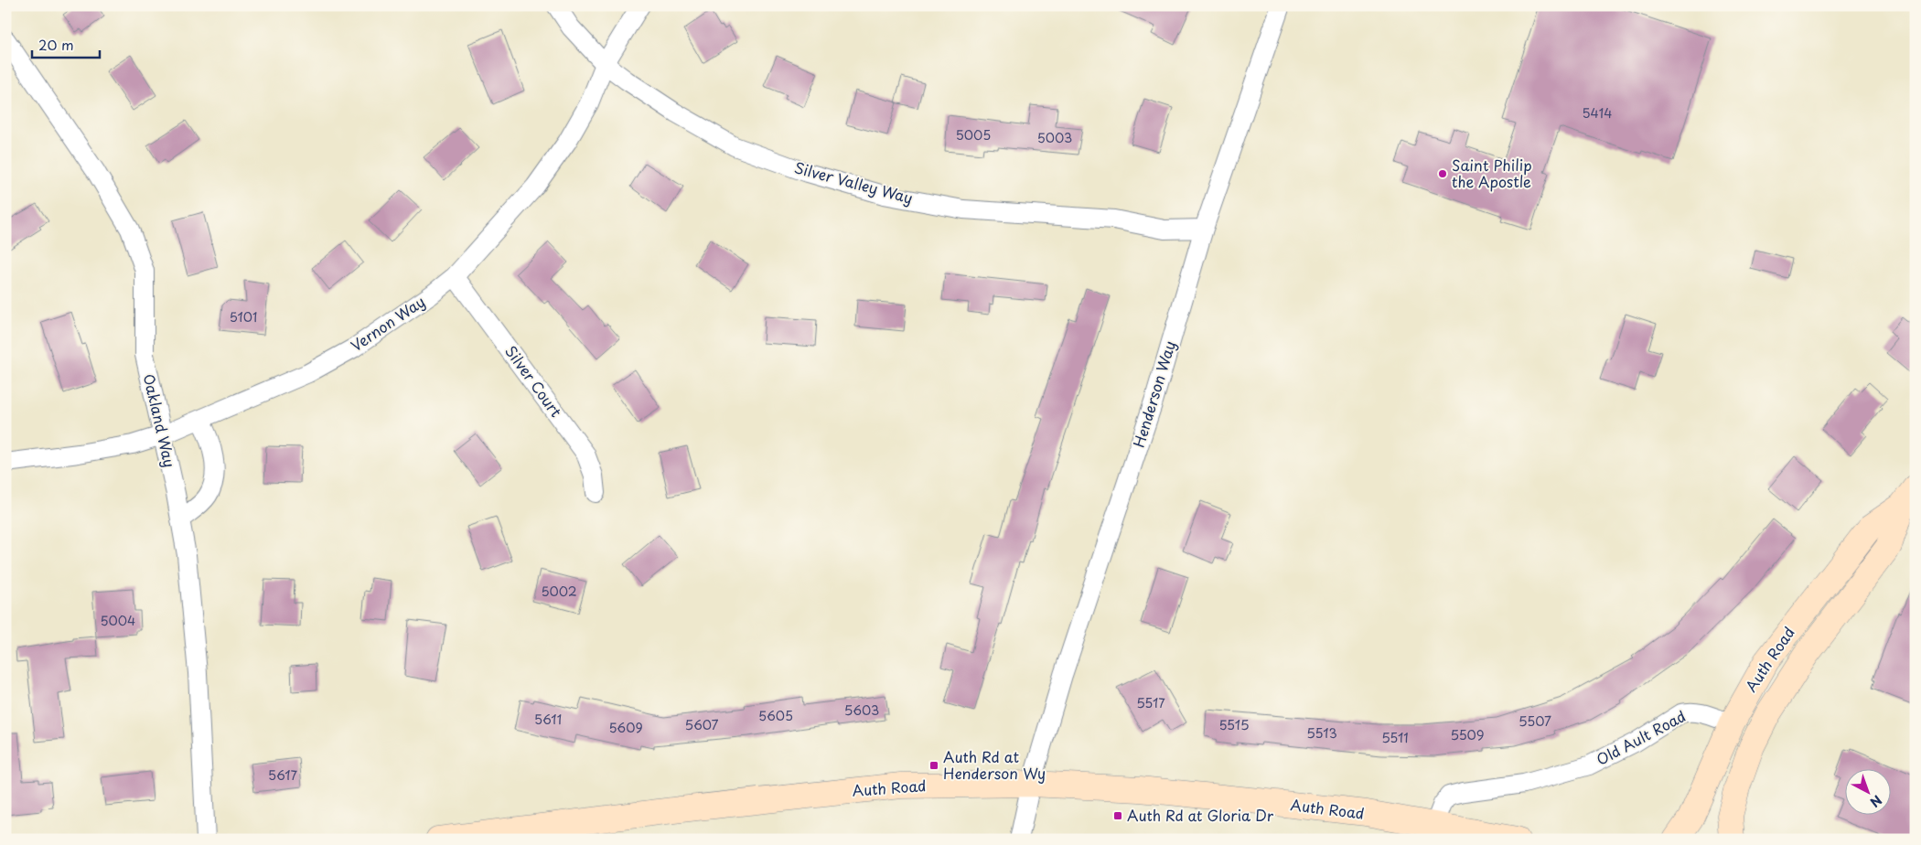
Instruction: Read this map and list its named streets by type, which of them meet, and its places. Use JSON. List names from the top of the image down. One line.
{"streets":{"main road":["Auth Road"],"street":["Silver Valley Way","Vernon Way","Silver Court","Henderson Way","Oakland Way","Old Ault Road"]},"crossings":[["Silver Valley Way","Vernon Way"],["Silver Valley Way","Henderson Way"],["Vernon Way","Silver Court"],["Vernon Way","Oakland Way"],["Henderson Way","Auth Road"],["Auth Road","Old Ault Road"]],"places":{"other":["Saint Philip the Apostle"],"transit":["Auth Rd at Henderson Wy","Auth Rd at Gloria Dr"]},"house_numbers":["5414","5005","5003","5101","5002","5004","5517","5603","5605","5611","5507","5607","5515","5609","5513","5509","5511","5617"],"scale_bar":"20 m","north":"bottom right"}
